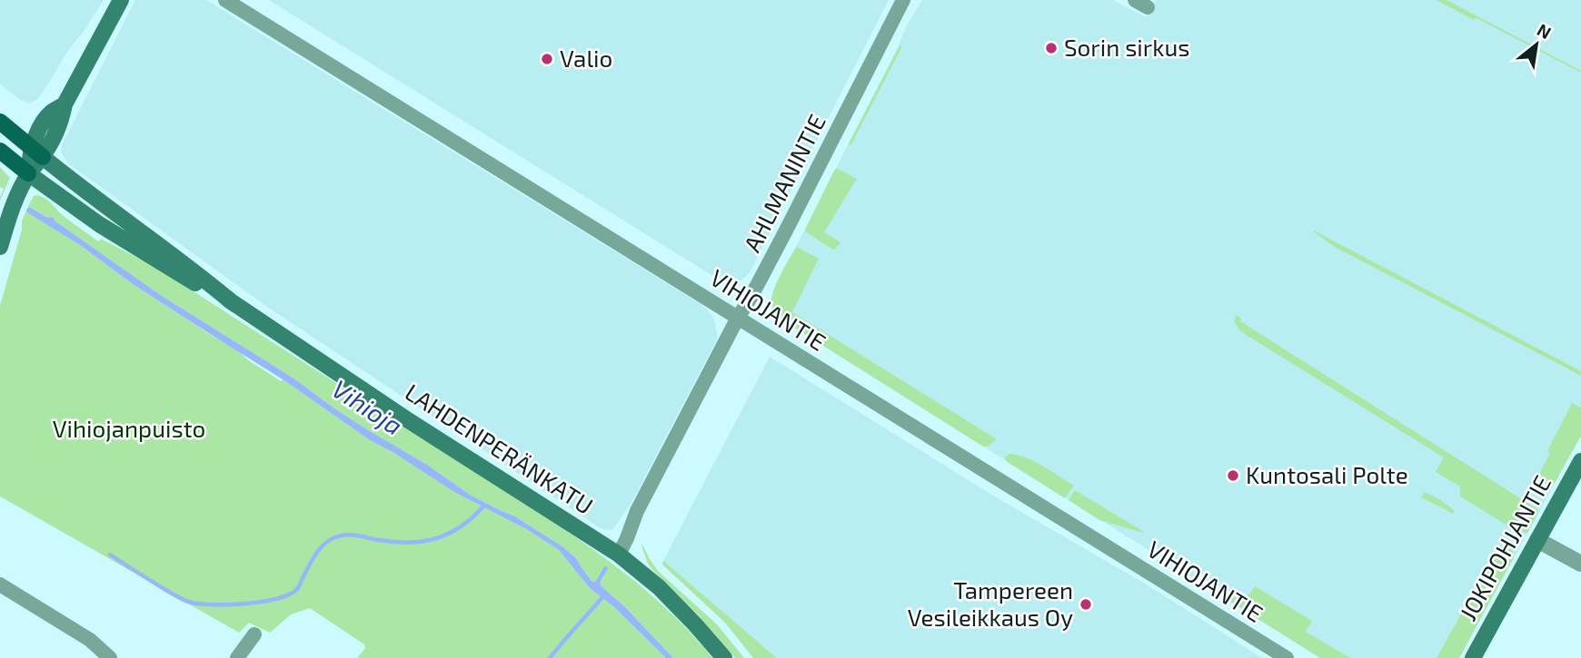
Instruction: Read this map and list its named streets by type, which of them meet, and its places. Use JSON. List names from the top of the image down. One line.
{"streets":{"main road":["LAHDENPERÄNKATU","JOKIPOHJANTIE"],"street":["AHLMANINTIE","VIHIOJANTIE"]},"crossings":[["AHLMANINTIE","VIHIOJANTIE"],["AHLMANINTIE","LAHDENPERÄNKATU"]],"water":["Vihioja"],"parks":["Vihiojanpuisto"],"places":["Sorin sirkus","Valio","Kuntosali Polte","Tampereen Vesileikkaus Oy"],"north":"top right"}
